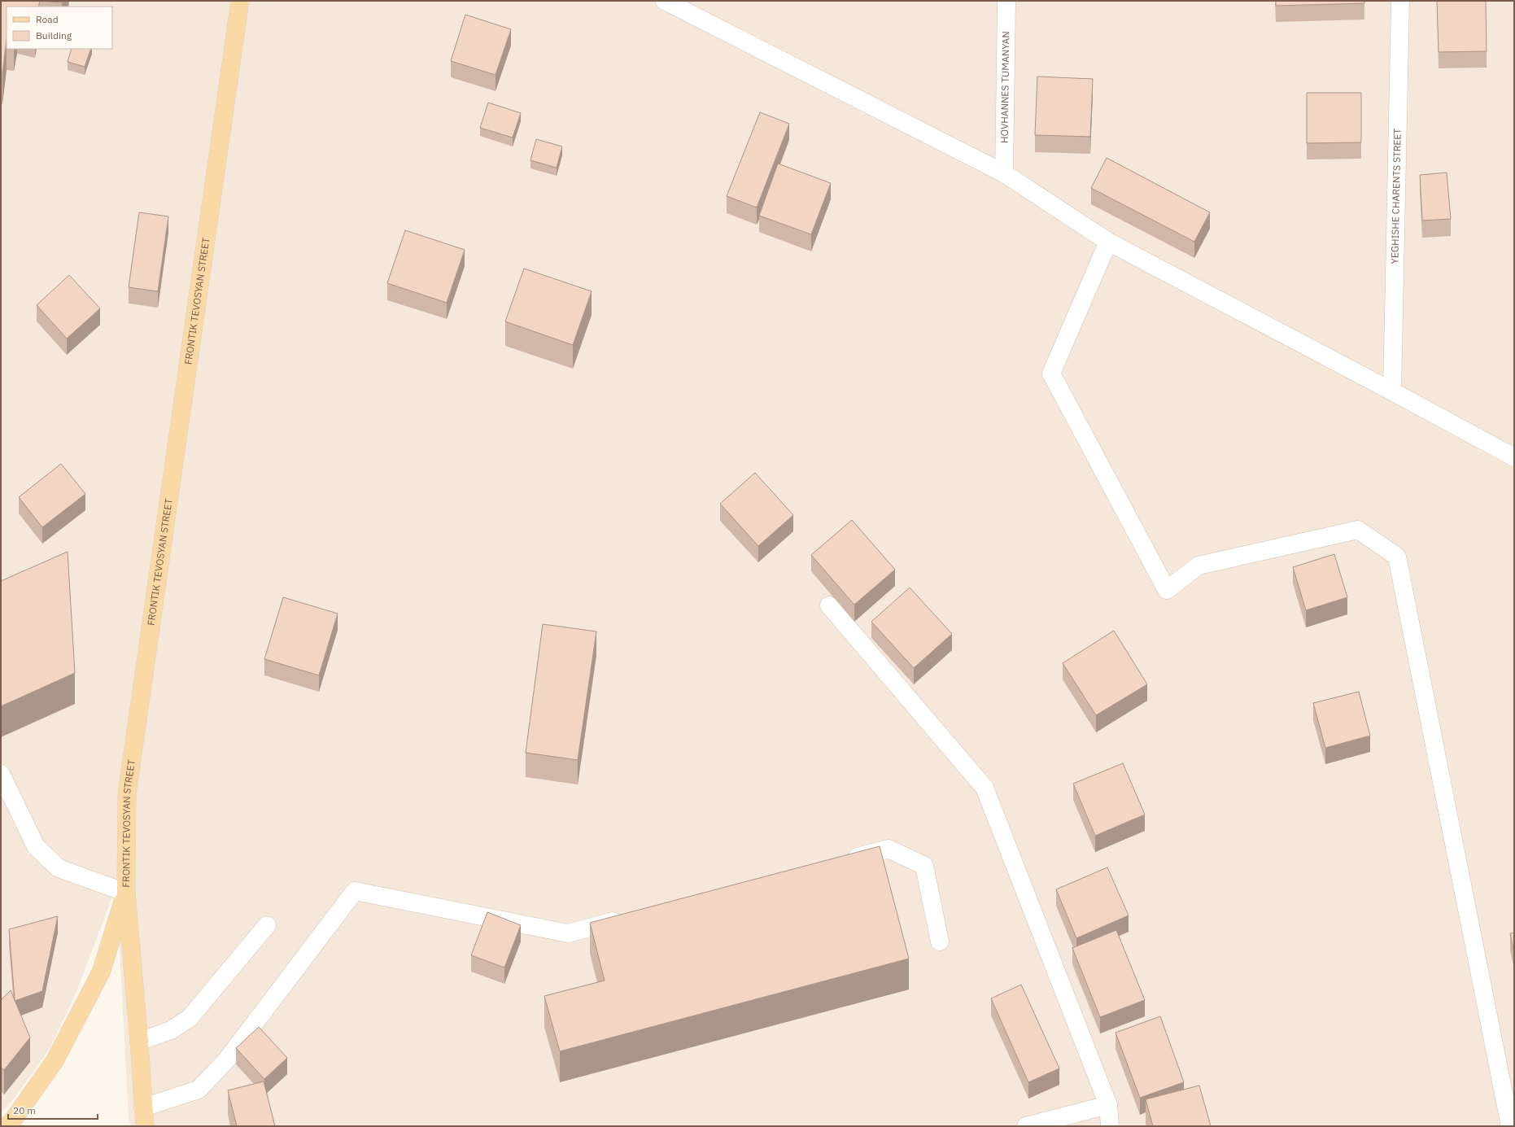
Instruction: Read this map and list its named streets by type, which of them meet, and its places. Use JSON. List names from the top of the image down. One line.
{"streets":{"main road":["FRONTIK TEVOSYAN STREET"],"street":["HOVHANNES TUMANYAN","YEGHISHE CHARENTS STREET"]},"legend":["Road","Building"],"scale_bar":"20 m"}
